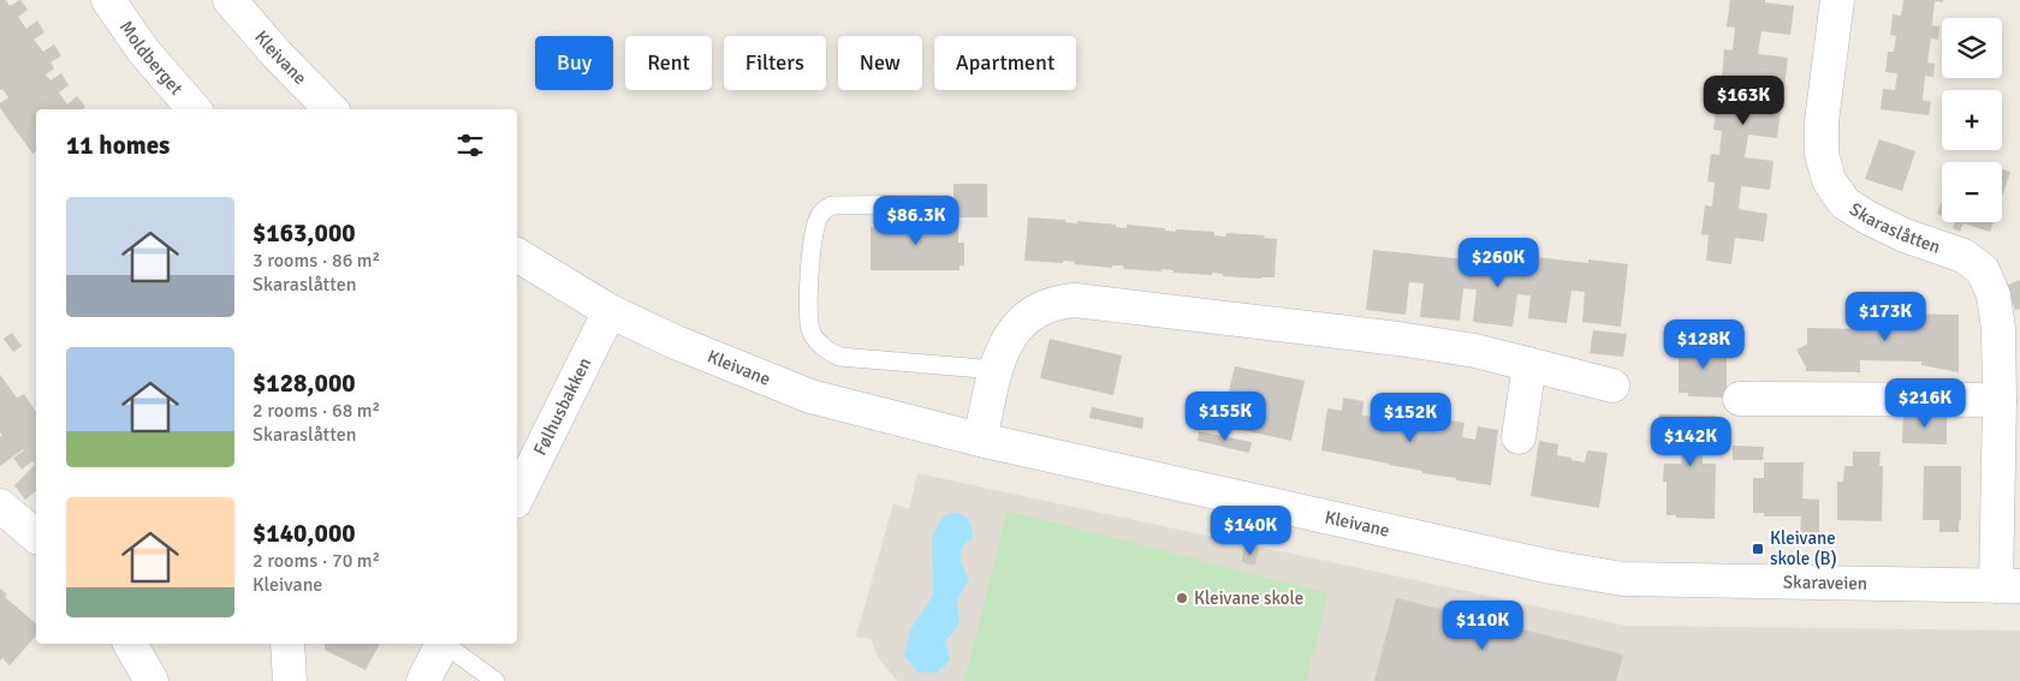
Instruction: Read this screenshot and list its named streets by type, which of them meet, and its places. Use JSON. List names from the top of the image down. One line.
{"streets":{"street":["Moldberget","Kleivane","Skaraslåtten","Følhusbakken","Skaraveien"]},"crossings":[["Kleivane","Følhusbakken"],["Kleivane","Skaraveien"],["Skaraslåtten","Skaraveien"]],"places":{"transit":["Kleivane skole (B)"],"other":["Kleivane skole"]},"page":{"map_buttons":["+","−"],"chip":["Buy","Rent","Filters","New","Apartment"],"price":["$163K","$86.3K","$260K","$173K","$128K","$216K","$155K","$152K","$142K","$140K","$110K"],"heading":"11 homes","list":[{"name":"$163,000","note":"3 rooms · 86 m² · Skaraslåtten"},{"name":"$128,000","note":"2 rooms · 68 m² · Skaraslåtten"},{"name":"$140,000","note":"2 rooms · 70 m² · Kleivane"}]}}
